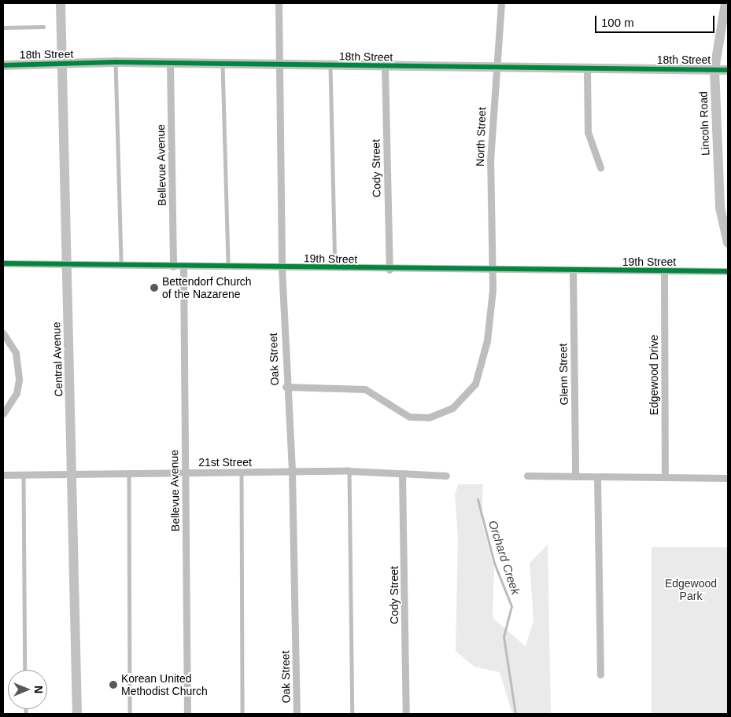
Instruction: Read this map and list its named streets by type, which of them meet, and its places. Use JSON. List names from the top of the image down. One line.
{"streets":{"street":["18th Street","Lincoln Road","North Street","Bellevue Avenue","Cody Street","19th Street","Central Avenue","Oak Street","Glenn Street","Edgewood Drive","21st Street"]},"crossings":[["18th Street","Lincoln Road"],["18th Street","North Street"],["18th Street","Bellevue Avenue"],["18th Street","Cody Street"],["18th Street","Central Avenue"],["18th Street","Oak Street"],["North Street","19th Street"],["North Street","Oak Street"],["Bellevue Avenue","19th Street"],["Bellevue Avenue","21st Street"],["Cody Street","19th Street"],["Cody Street","21st Street"],["19th Street","Central Avenue"],["19th Street","Oak Street"],["19th Street","Glenn Street"],["19th Street","Edgewood Drive"],["Central Avenue","21st Street"],["Oak Street","21st Street"]],"water":["Orchard Creek"],"parks":["Edgewood Park"],"places":["Bettendorf Church of the Nazarene","Korean United Methodist Church"],"scale_bar":"100 m","north":"right"}
